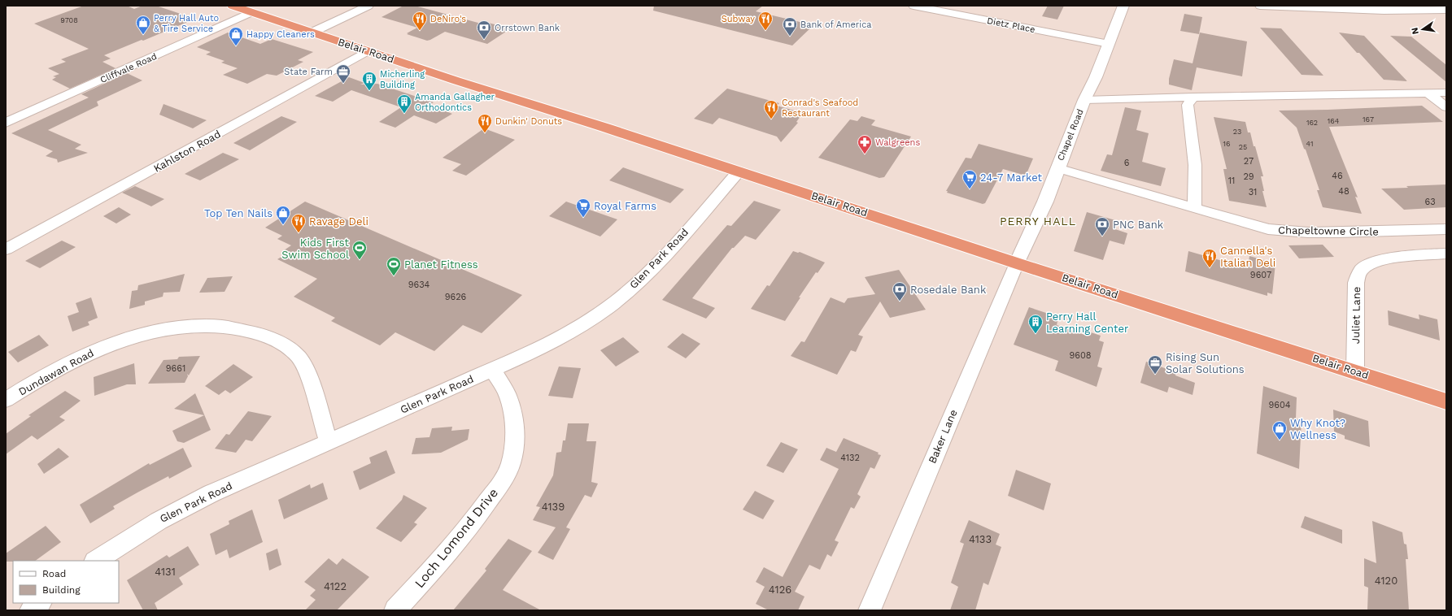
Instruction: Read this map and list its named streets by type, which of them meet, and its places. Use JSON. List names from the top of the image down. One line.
{"streets":{"highway":["Belair Road"],"street":["Dietz Place","Cliffvale Road","Chapel Road","Kahlston Road","Chapeltowne Circle","Glen Park Road","Juliet Lane","Dundawan Road","Baker Lane","Loch Lomond Drive"]},"crossings":[["Dietz Place","Chapel Road"],["Belair Road","Cliffvale Road"],["Belair Road","Chapel Road"],["Belair Road","Kahlston Road"],["Belair Road","Glen Park Road"],["Belair Road","Juliet Lane"],["Belair Road","Baker Lane"],["Chapel Road","Chapeltowne Circle"],["Chapel Road","Baker Lane"],["Glen Park Road","Dundawan Road"],["Glen Park Road","Loch Lomond Drive"]],"districts":["PERRY HALL"],"places":{"restaurant":["DeNiro's","Subway","Conrad's Seafood Restaurant","Dunkin' Donuts","Ravage Deli","Cannella's Italian Deli"],"shop":["Perry Hall Auto & Tire Service","Happy Cleaners","Top Ten Nails","Why Knot? Wellness"],"bank":["Bank of America","Orrstown Bank","PNC Bank","Rosedale Bank"],"office":["State Farm","Rising Sun Solar Solutions"],"building":["Micherling Building","Amanda Gallagher Orthodontics","Perry Hall Learning Center"],"pharmacy":["Walgreens"],"supermarket":["24-7 Market","Royal Farms"],"sports":["Kids First Swim School","Planet Fitness"]},"house_numbers":["9708","167","164","162","23","16","41","25","27","6","46","29","11","48","31","63","9607","9634","9626","9608","9661","9604","4132","4139","4133","4131","4120","4122","4126"],"legend":["Road","Building"],"north":"left"}
